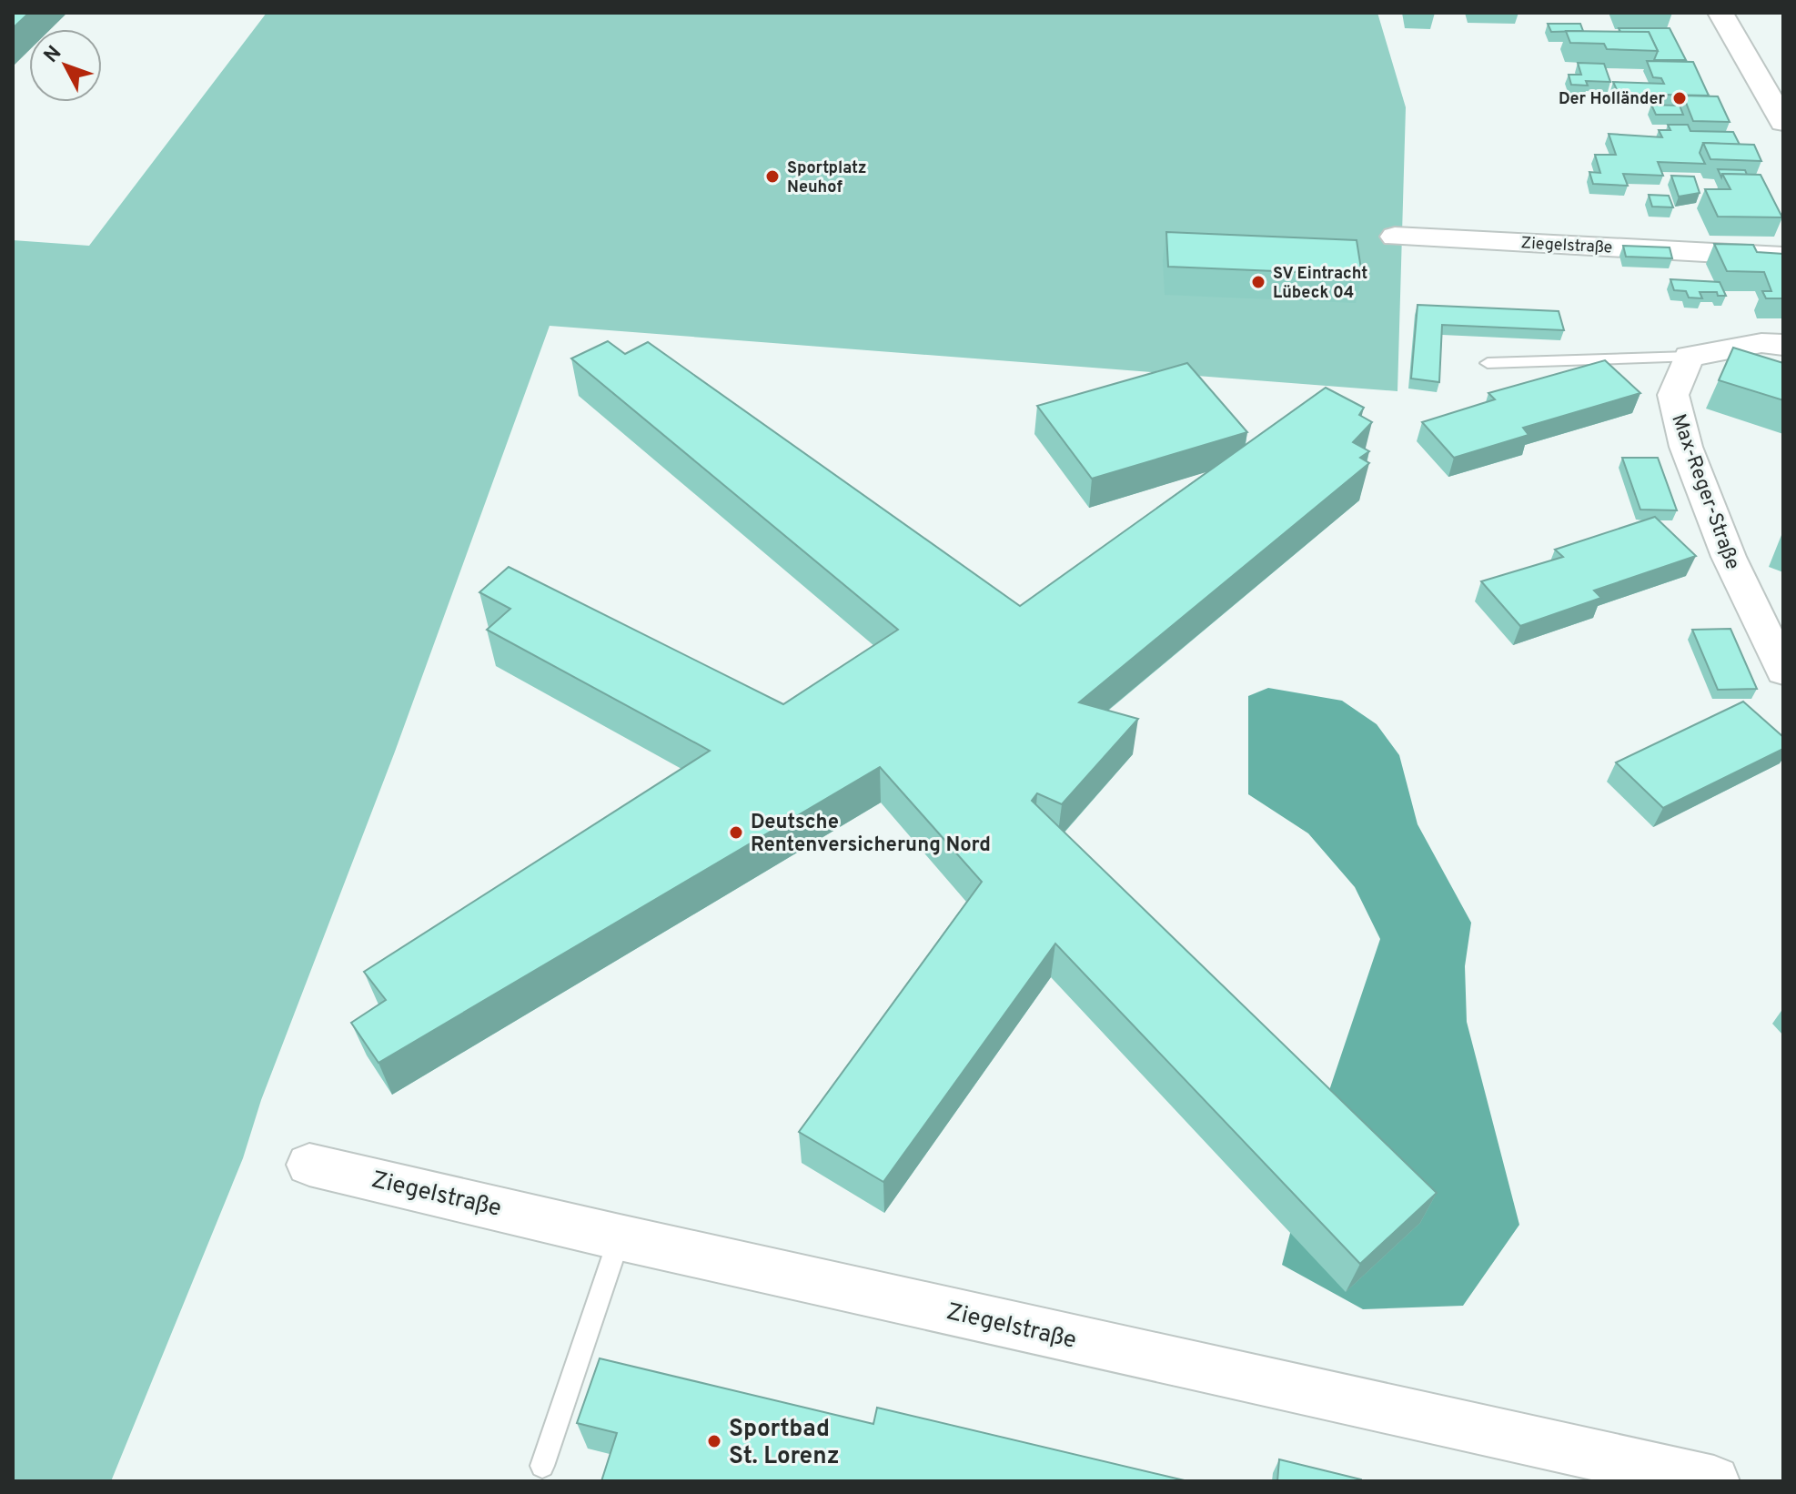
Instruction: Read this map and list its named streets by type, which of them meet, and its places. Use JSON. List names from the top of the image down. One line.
{"streets":{"street":["Ziegelstraße","Max-Reger-Straße"]},"places":["Der Holländer","Sportplatz Neuhof","SV Eintracht Lübeck 04","Deutsche Rentenversicherung Nord","Sportbad St. Lorenz"],"north":"top left"}
